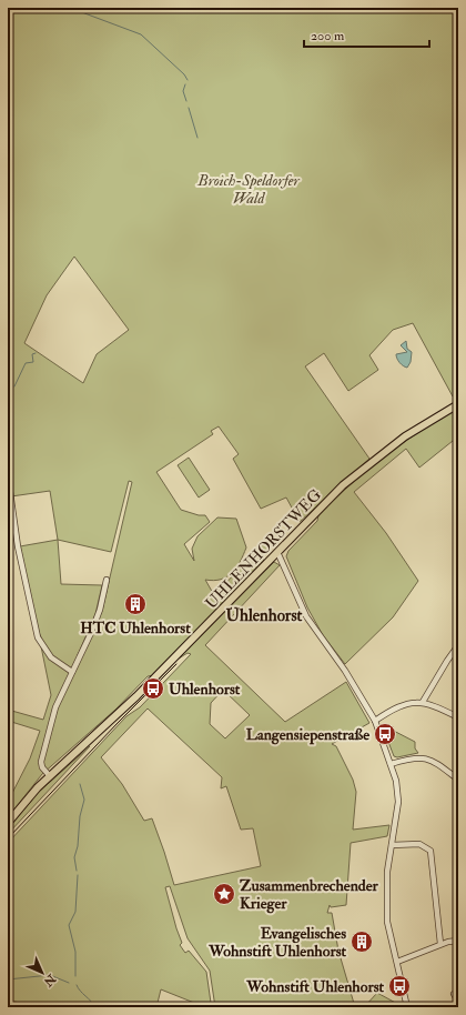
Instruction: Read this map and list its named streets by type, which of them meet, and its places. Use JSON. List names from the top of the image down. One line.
{"streets":{"main road":["UHLENHORSTWEG"]},"districts":["Uhlenhorst"],"parks":["Broich-Speldorfer Wald"],"places":{"building":["HTC Uhlenhorst","Evangelisches Wohnstift Uhlenhorst"],"bus stop":["Uhlenhorst","Langensiepenstraße","Wohnstift Uhlenhorst"],"place":["Zusammenbrechender Krieger"]},"scale_bar":"200 m","north":"bottom right"}
